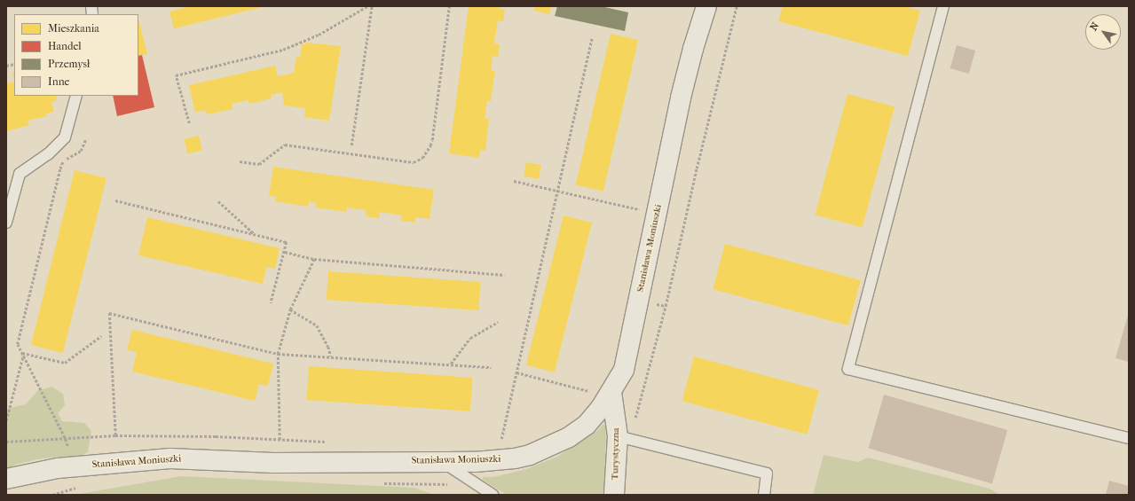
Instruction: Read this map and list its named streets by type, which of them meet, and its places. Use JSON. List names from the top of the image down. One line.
{"streets":{"street":["Stanisława Moniuszki","Turystyczna"]},"crossings":[["Stanisława Moniuszki","Turystyczna"]],"legend":["Mieszkania","Handel","Przemysł","Inne"],"north":"top left"}
